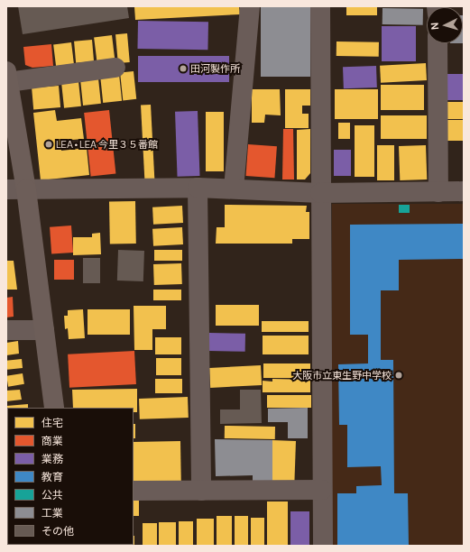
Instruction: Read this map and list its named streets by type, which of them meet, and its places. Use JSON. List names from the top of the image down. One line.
{"places":["田河製作所","LEA•LEA 今里３５番館","大阪市立東生野中学校"],"legend":["住宅","商業","業務","教育","公共","工業","その他"],"north":"left"}
